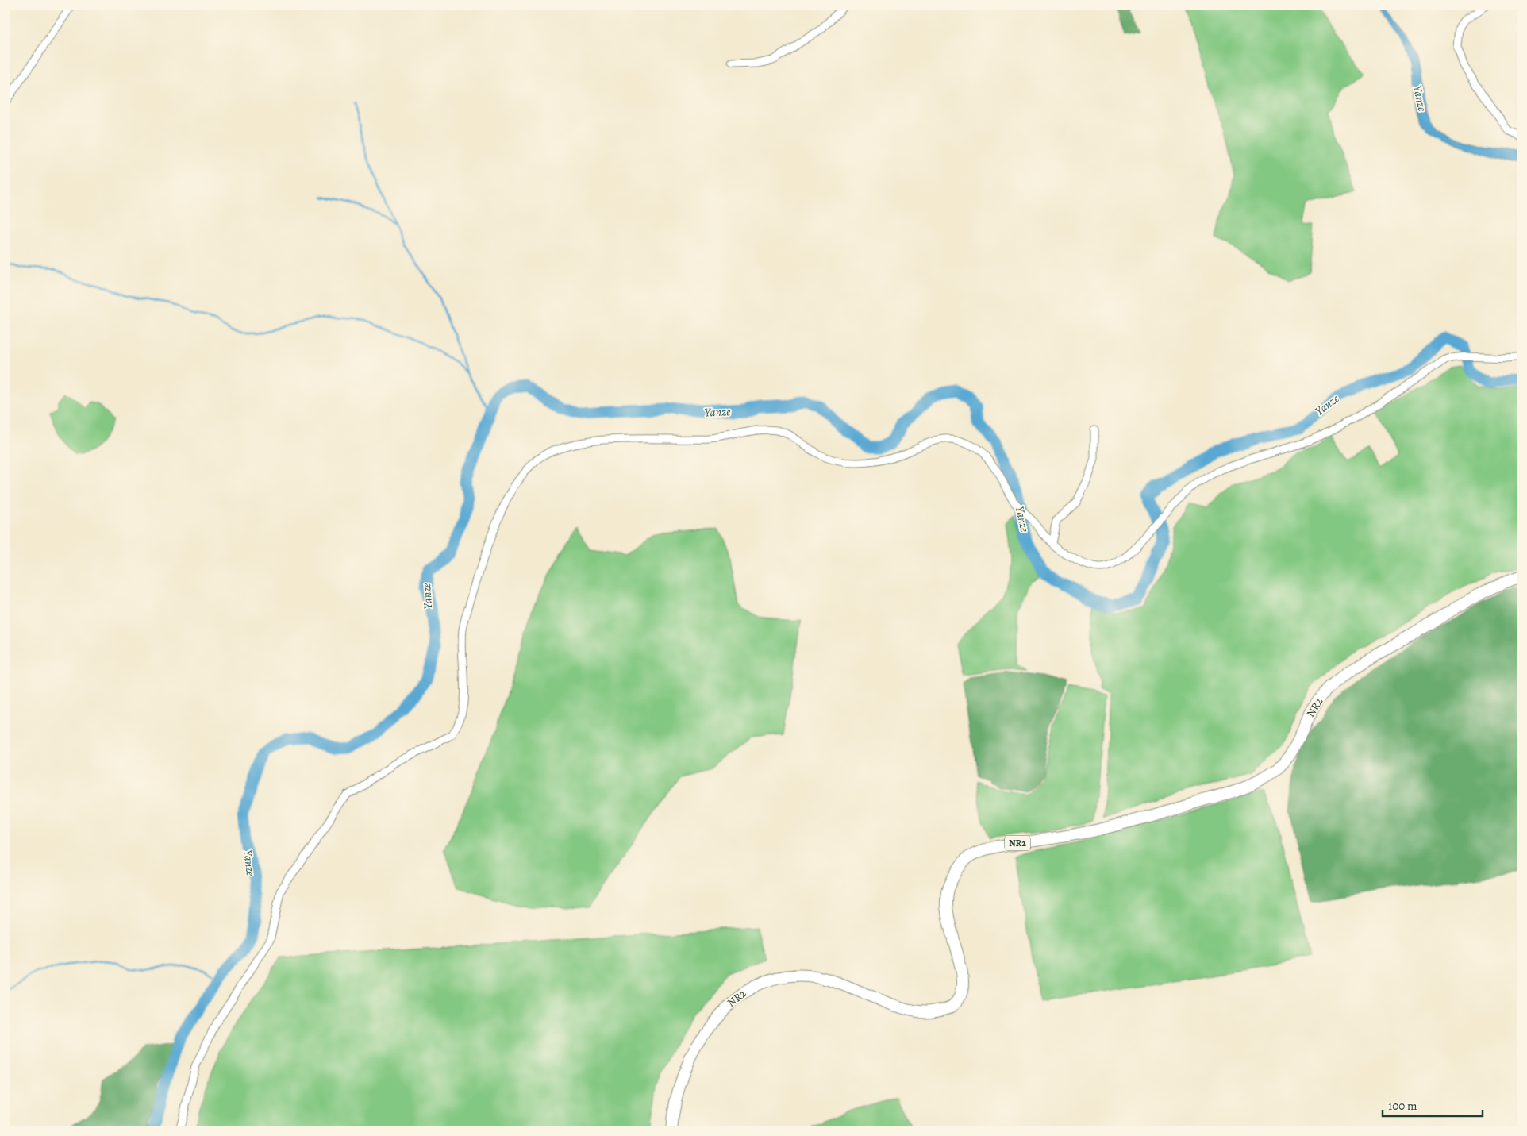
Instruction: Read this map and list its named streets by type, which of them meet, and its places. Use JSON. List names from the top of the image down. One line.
{"streets":{"highway":["NR2"]},"water":["Yanze"],"scale_bar":"100 m"}
